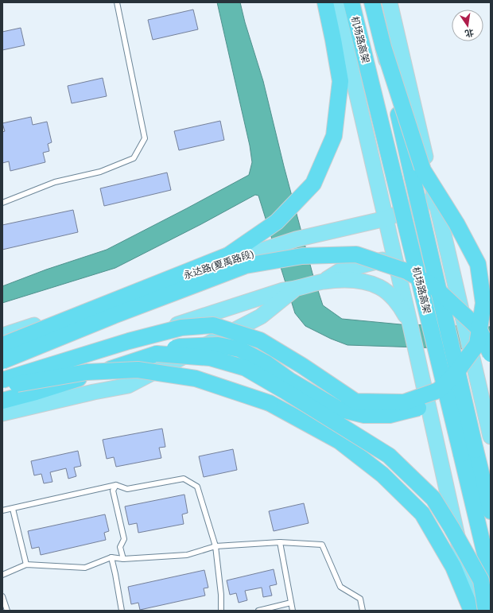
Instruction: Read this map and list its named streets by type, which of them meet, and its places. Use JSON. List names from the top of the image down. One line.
{"streets":{"highway":["机场路高架"],"main road":["永达路(夏禹路段)"]},"north":"bottom"}
